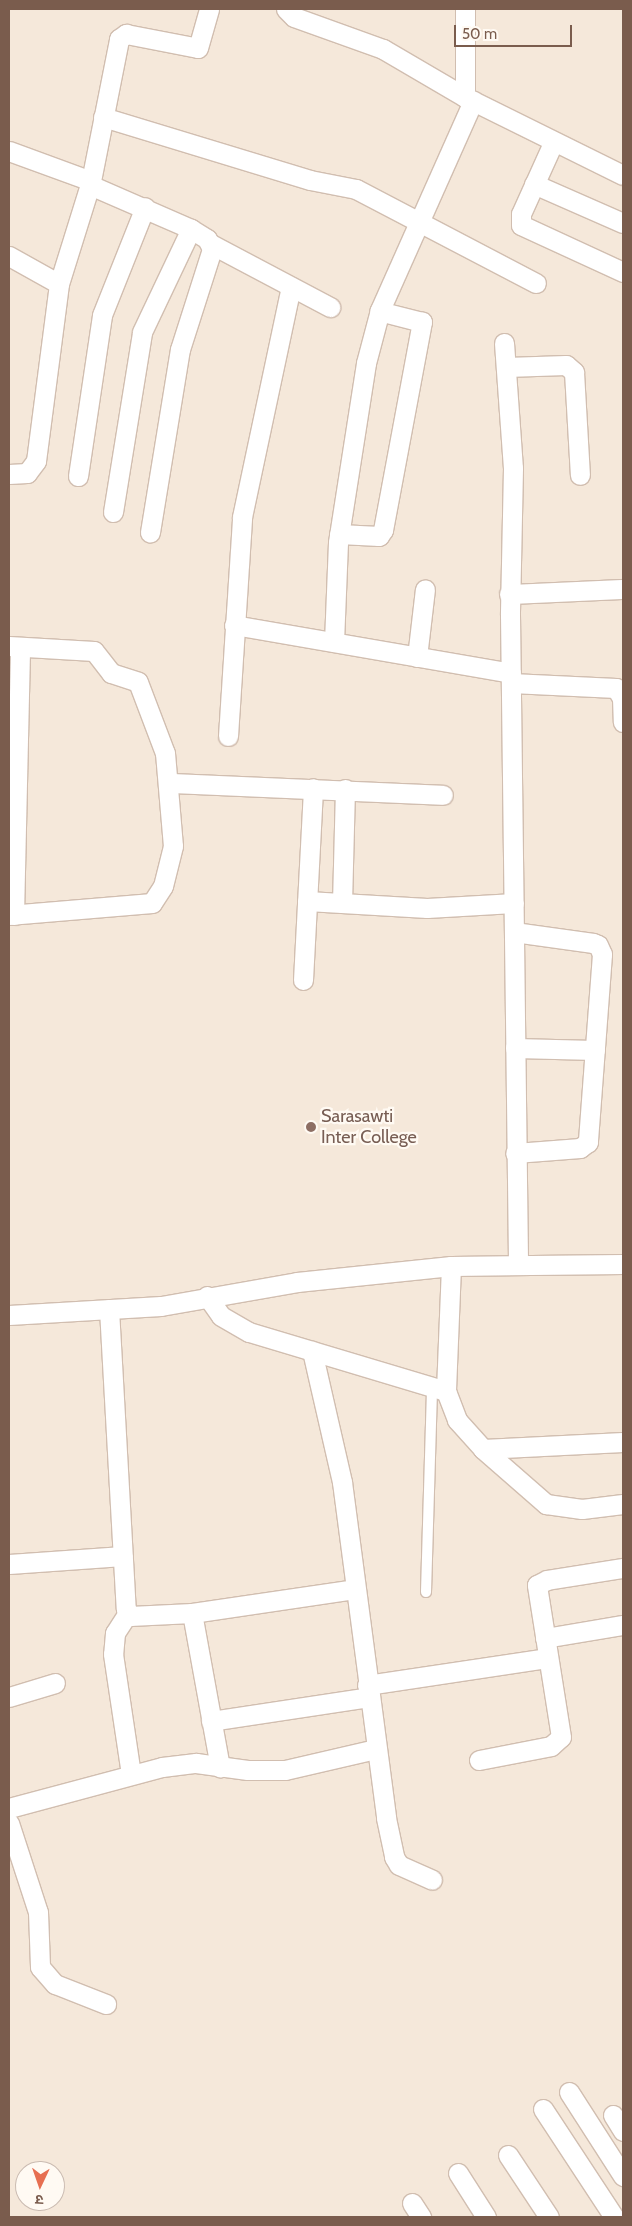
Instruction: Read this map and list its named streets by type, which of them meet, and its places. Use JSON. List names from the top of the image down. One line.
{"places":["Sarasawti Inter College"],"scale_bar":"50 m","north":"bottom"}
